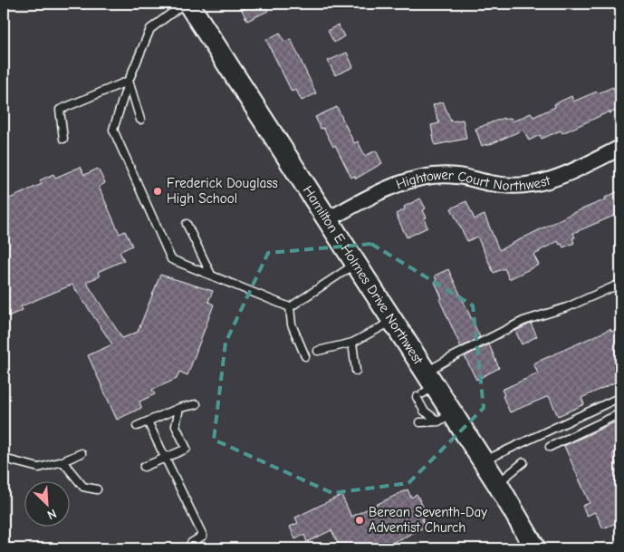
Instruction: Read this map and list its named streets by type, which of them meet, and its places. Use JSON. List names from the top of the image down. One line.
{"streets":{"main road":["Hamilton E Holmes Drive Northwest"],"street":["Hightower Court Northwest"]},"crossings":[["Hightower Court Northwest","Hamilton E Holmes Drive Northwest"]],"places":["Frederick Douglass High School","Berean Seventh-Day Adventist Church"],"north":"bottom right"}
